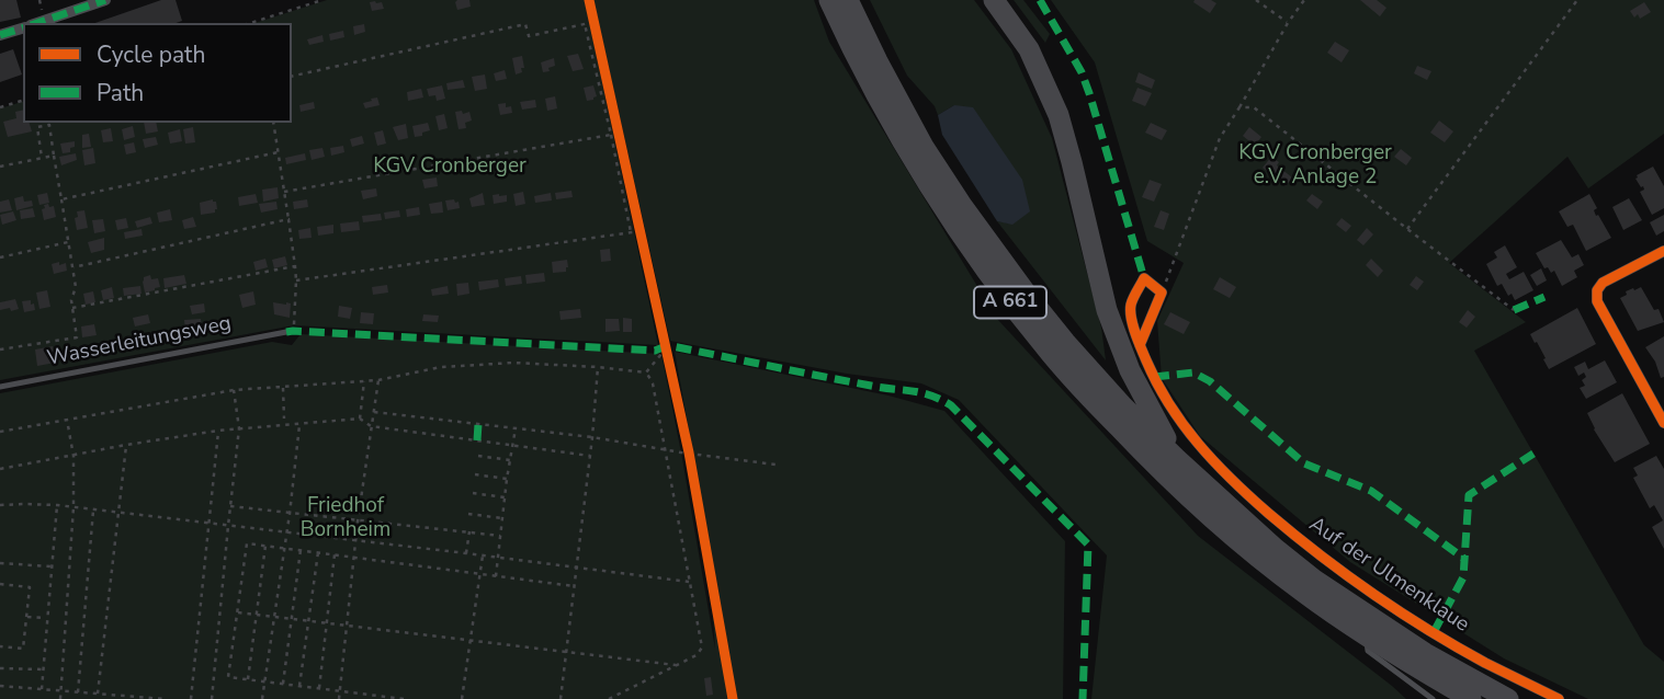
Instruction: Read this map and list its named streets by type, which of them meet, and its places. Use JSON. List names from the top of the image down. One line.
{"streets":{"highway":["A 661"],"street":["Auf der Ulmenklaue"],"lane":["Wasserleitungsweg"]},"parks":["KGV Cronberger e.V. Anlage 2","KGV Cronberger","Friedhof Bornheim"],"legend":["Cycle path","Path"]}
